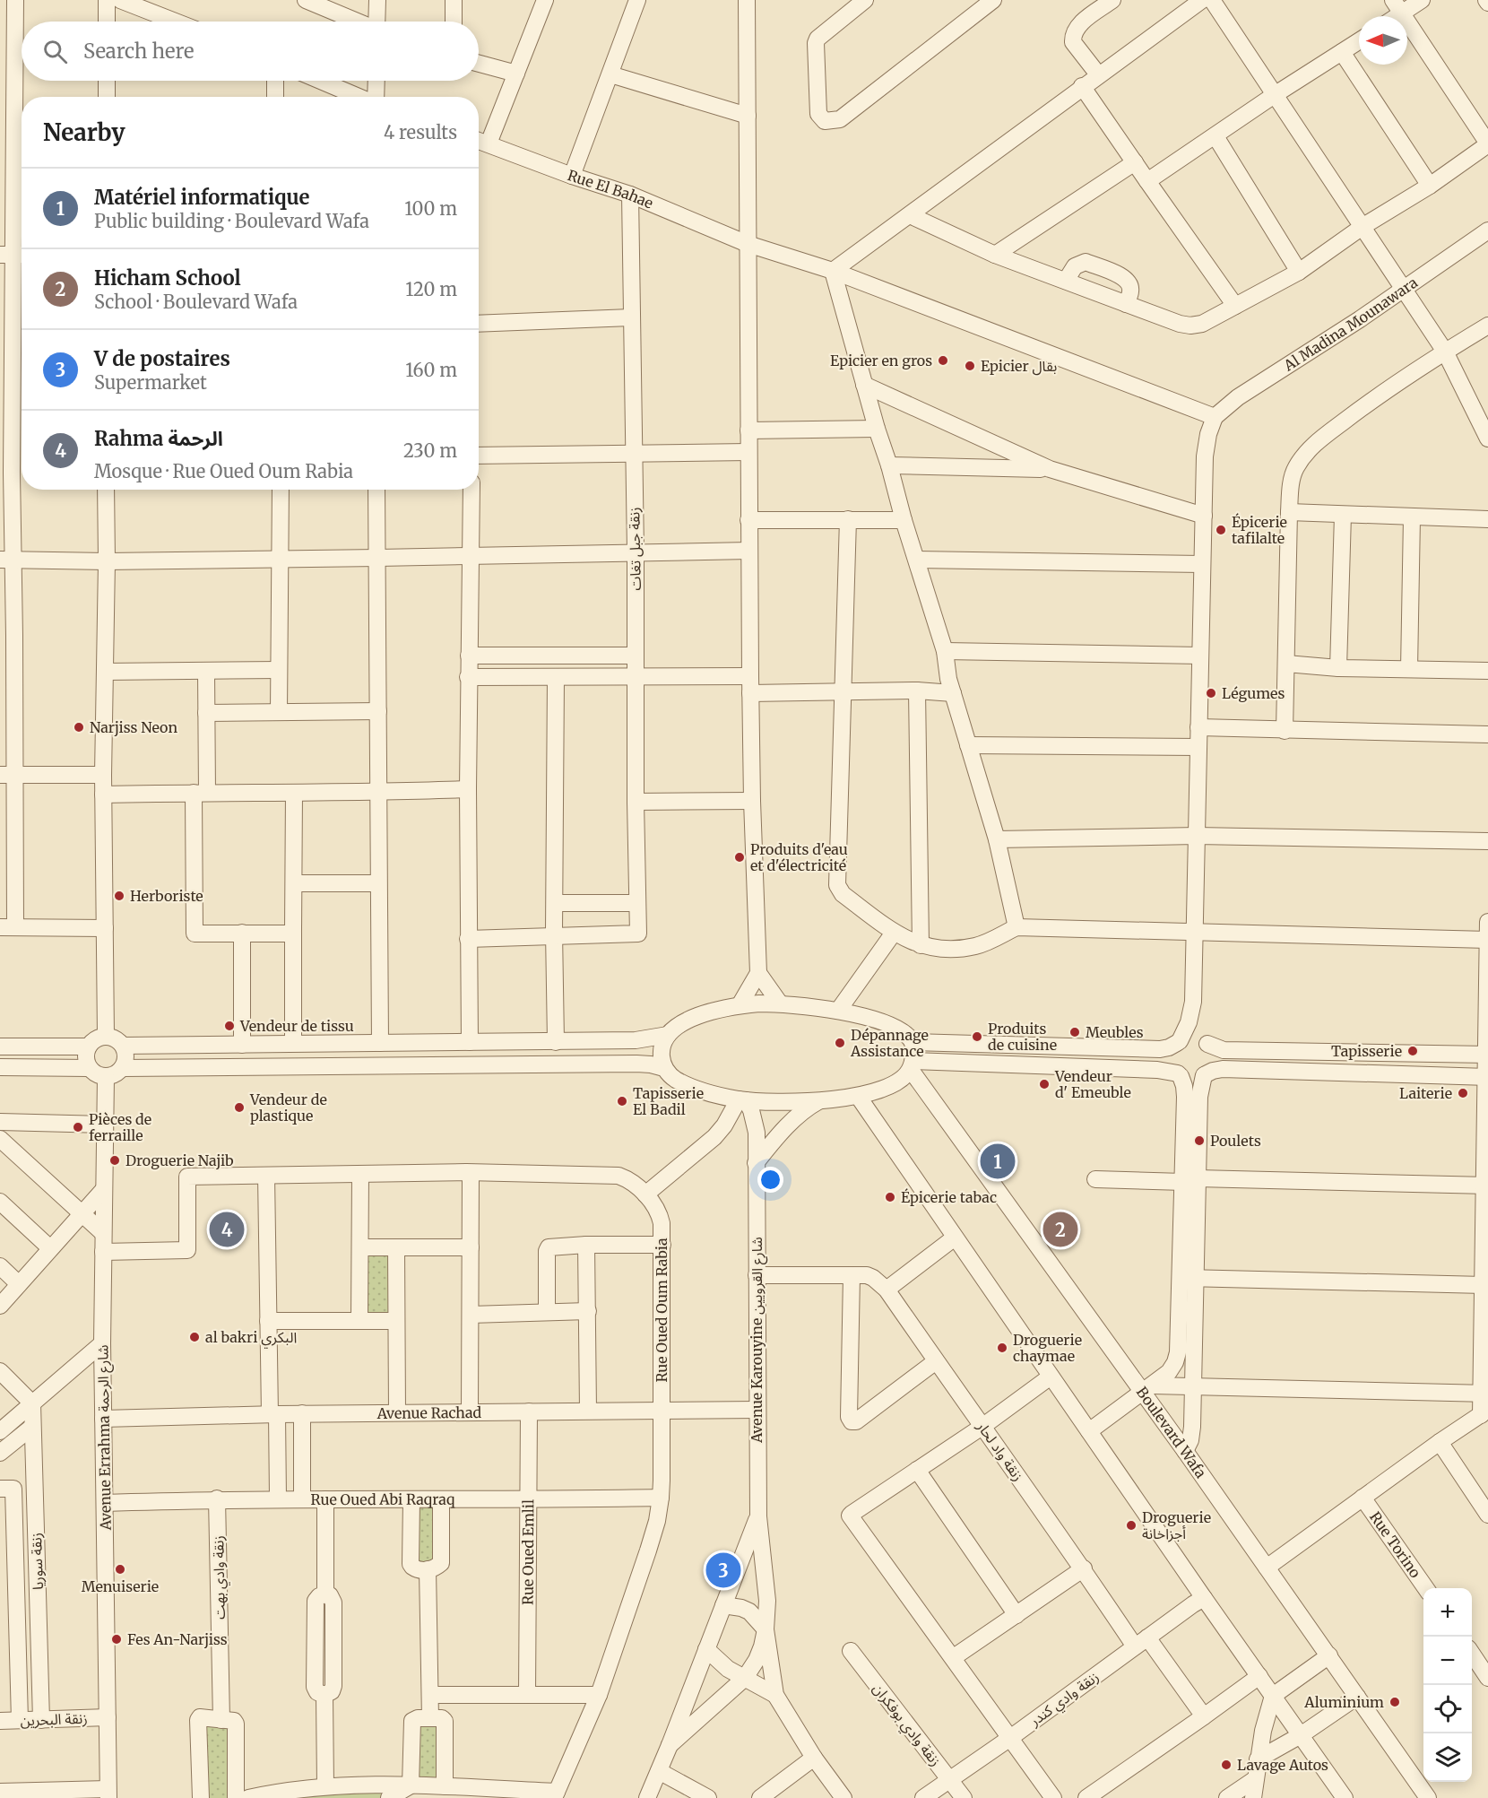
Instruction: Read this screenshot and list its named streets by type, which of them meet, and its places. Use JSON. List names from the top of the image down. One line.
{"streets":{"street":["Rue El Bahae","Al Madina Mounawara","زنقة جبل تغات","Rue Oued Oum Rabia","Avenue Karouyine شارع القرويين","Avenue Rachad","Boulevard Wafa","Avenue Errahma شارع الرحمة","زنقة واد لحار","Rue Oued Abi Raqraq","Rue Torino","Rue Oued Emlil","زنقة سوريا","زنقة وادي بهت","زنقة وادي كندر","زنقة البحرين","زنقة وادي بوفكران"]},"crossings":[["Rue El Bahae","Al Madina Mounawara"],["Rue El Bahae","زنقة جبل تغات"],["Rue Oued Oum Rabia","Avenue Rachad"],["Rue Oued Oum Rabia","Avenue Errahma شارع الرحمة"],["Rue Oued Oum Rabia","Rue Oued Abi Raqraq"],["Avenue Karouyine شارع القرويين","Avenue Rachad"],["Avenue Karouyine شارع القرويين","زنقة واد لحار"],["Avenue Rachad","Avenue Errahma شارع الرحمة"],["Avenue Rachad","Rue Oued Emlil"],["Avenue Errahma شارع الرحمة","Rue Oued Abi Raqraq"],["Avenue Errahma شارع الرحمة","زنقة البحرين"],["زنقة واد لحار","زنقة وادي كندر"],["Rue Oued Abi Raqraq","Rue Oued Emlil"],["Rue Oued Abi Raqraq","زنقة وادي بهت"],["زنقة سوريا","زنقة البحرين"],["زنقة وادي كندر","زنقة وادي بوفكران"]],"places":["Epicier en gros","Epicier بقال","Épicerie tafilalte","Légumes","Narjiss Neon","Produits d'eau et d'électricité","Herboriste","Vendeur de tissu","Meubles","Produits de cuisine","Dépannage Assistance","Tapisserie","Vendeur d' Emeuble","Laiterie","Tapisserie El Badil","Vendeur de plastique","Pièces de ferraille","Poulets","Droguerie Najib","Épicerie tabac","al bakri البكري","Droguerie chaymae","Droguerie أجزاخانة","Menuiserie","Fes An-Narjiss","Aluminium","Lavage Autos"],"north":"left","page":{"search":"Search here","heading":["Nearby","4 results"],"list":[{"mark":"1","name":"Matériel informatique","note":"Public building · Boulevard Wafa","value":"100 m"},{"mark":"2","name":"Hicham School","note":"School · Boulevard Wafa","value":"120 m"},{"mark":"3","name":"V de postaires","note":"Supermarket","value":"160 m"},{"mark":"4","name":"Rahma الرحمة","note":"Mosque · Rue Oued Oum Rabia","value":"230 m"}],"pins":["1","2","4","3"],"map_buttons":["+","−"]}}
